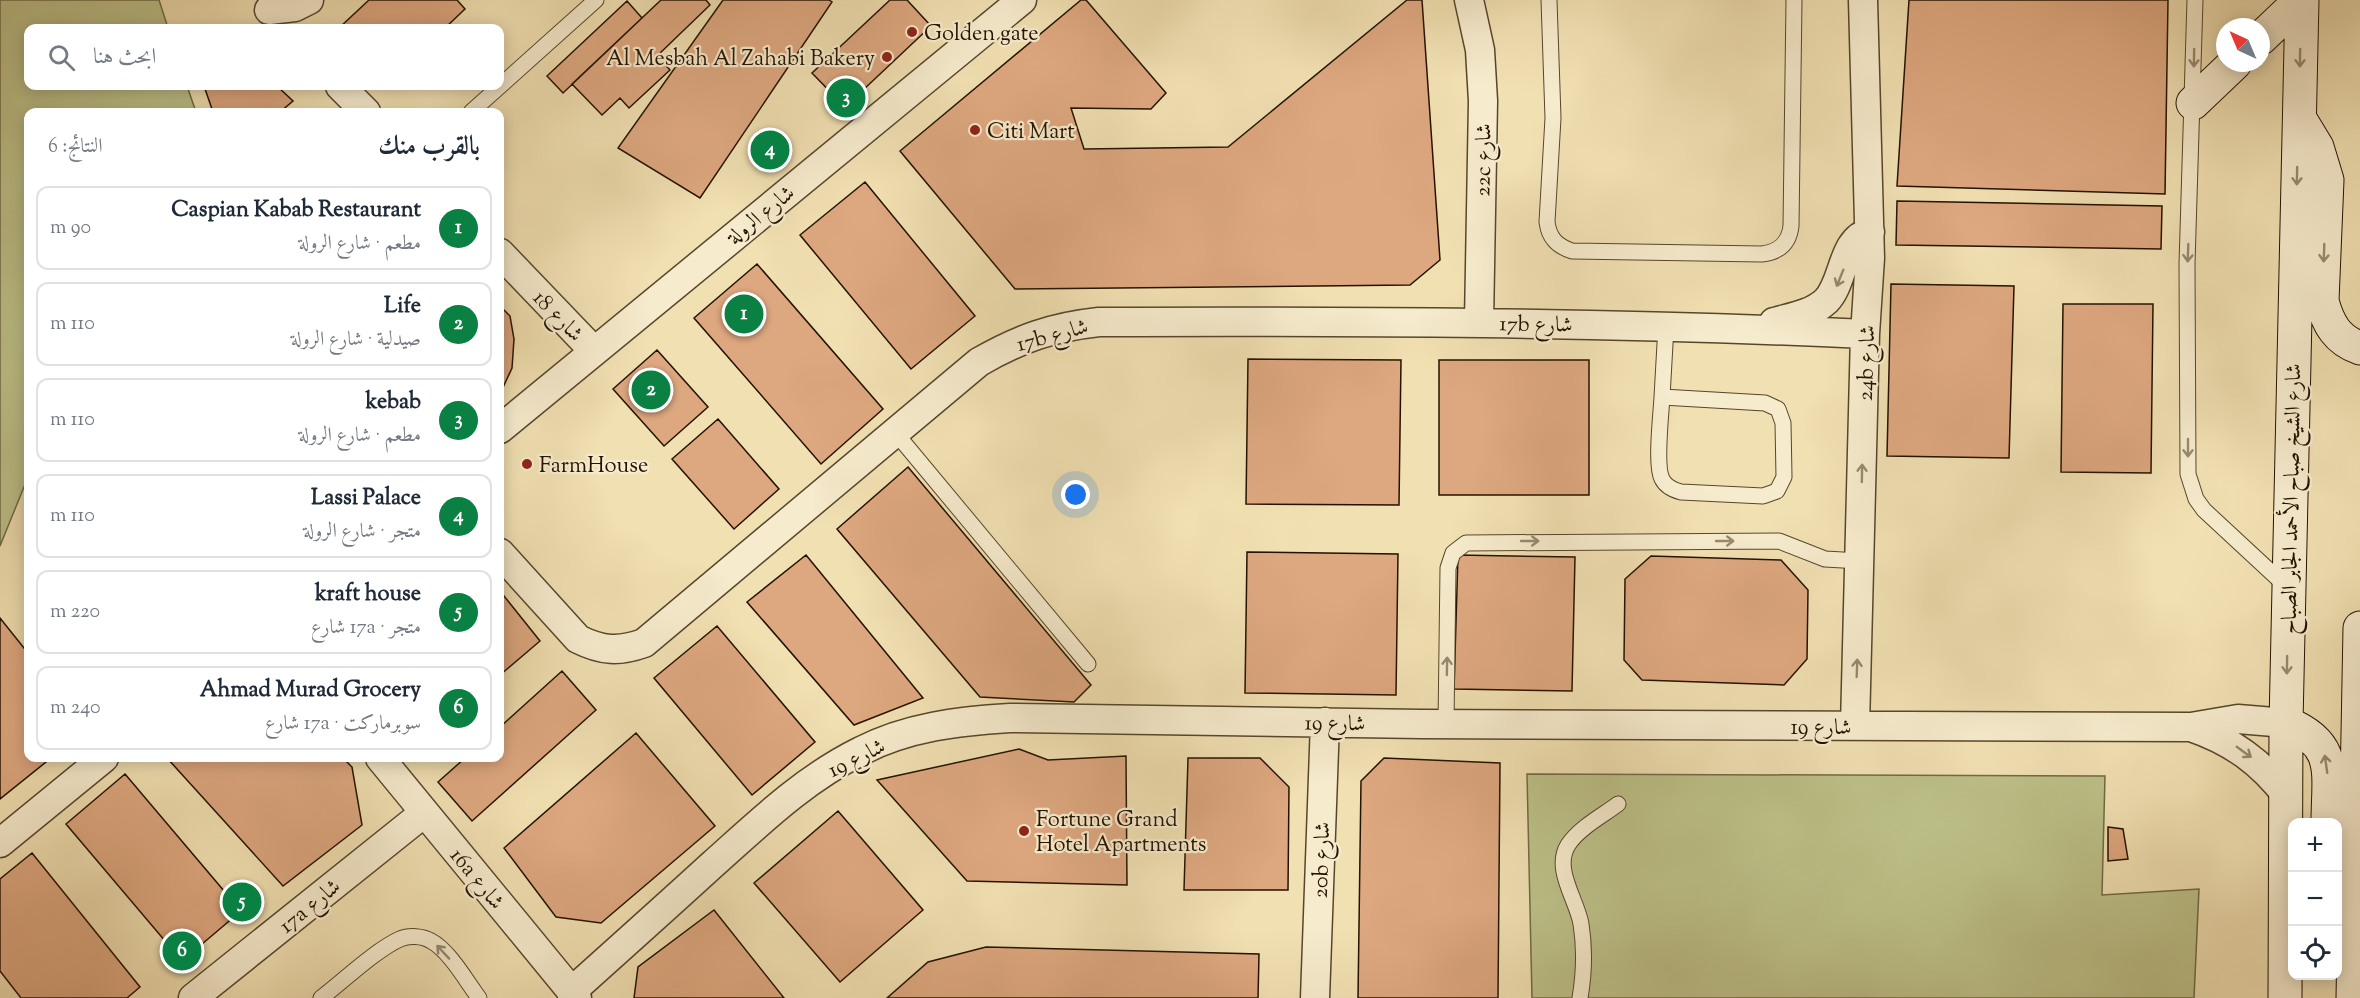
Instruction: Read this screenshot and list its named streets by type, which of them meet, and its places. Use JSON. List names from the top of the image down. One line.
{"streets":{"main road":["شارع الشيخ صباح الأحمد الجابر الصباح"],"street":["22c شارع","شارع الرولة","شارع 18","17b شارع","24b شارع","شارع 19","20b شارع","16a شارع","17a شارع"]},"crossings":[["22c شارع","17b شارع"],["شارع الرولة","شارع 18"],["17b شارع","24b شارع"],["24b شارع","شارع 19"],["شارع الشيخ صباح الأحمد الجابر الصباح","شارع 19"],["شارع 19","20b شارع"],["شارع 19","16a شارع"],["16a شارع","17a شارع"]],"one_way":["24b شارع"],"places":["Golden gate","Al Mesbah Al Zahabi Bakery","Citi Mart","FarmHouse","Fortune Grand Hotel Apartments"],"north":"top left","page":{"search":"ابحث هنا","pins":["3","4","1","2","5","6"],"heading":["بالقرب منك","النتائج: 6"],"list":[{"mark":"1","name":"Caspian Kabab Restaurant","note":"مطعم · شارع الرولة","value":"90 m"},{"mark":"2","name":"Life","note":"صيدلية · شارع الرولة","value":"110 m"},{"mark":"3","name":"kebab","note":"مطعم · شارع الرولة","value":"110 m"},{"mark":"4","name":"Lassi Palace","note":"متجر · شارع الرولة","value":"110 m"},{"mark":"5","name":"kraft house","note":"متجر · 17a شارع","value":"220 m"},{"mark":"6","name":"Ahmad Murad Grocery","note":"سوبرماركت · 17a شارع","value":"240 m"}],"map_buttons":["+","−"]}}
